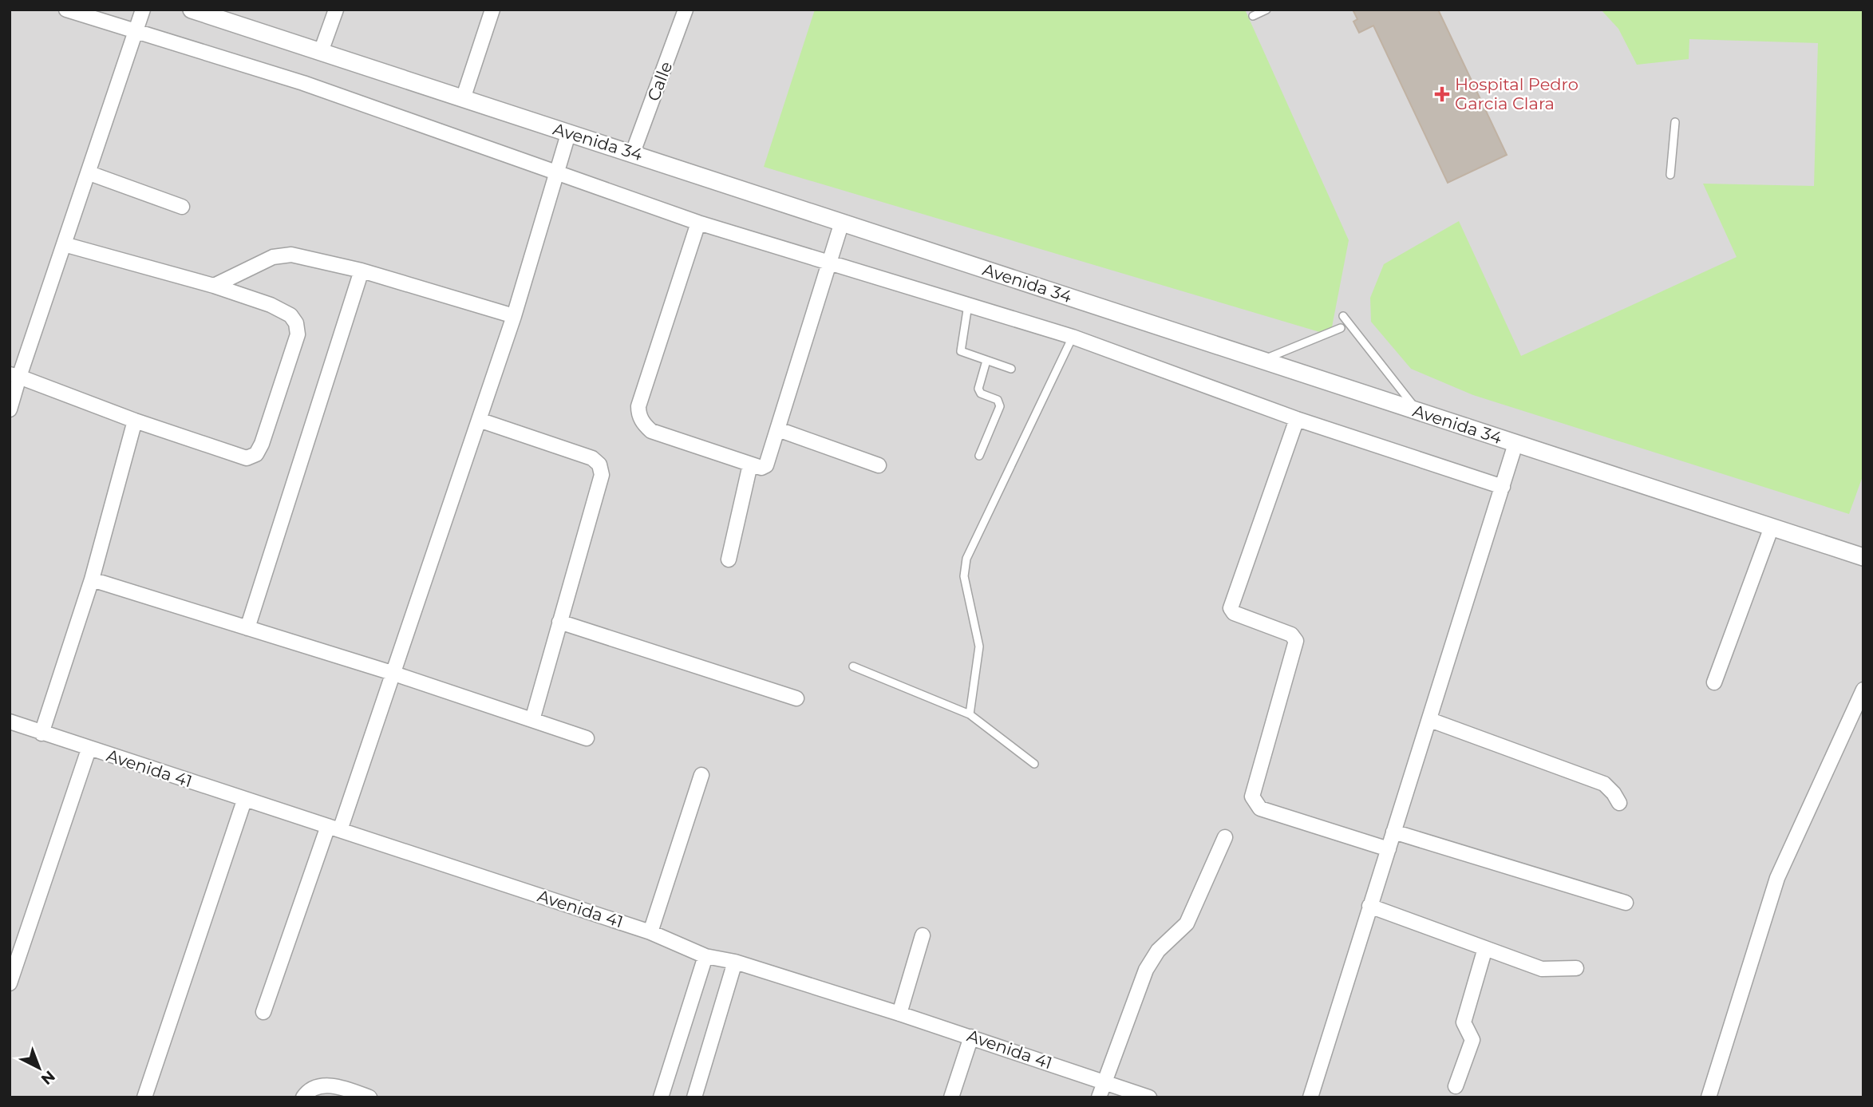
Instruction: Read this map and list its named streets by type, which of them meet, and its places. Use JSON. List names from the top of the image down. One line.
{"streets":{"street":["Calle","Avenida 34","Avenida 41"]},"crossings":[["Calle","Avenida 34"]],"places":{"health":["Hospital Pedro Garcia Clara"]},"north":"bottom right"}
